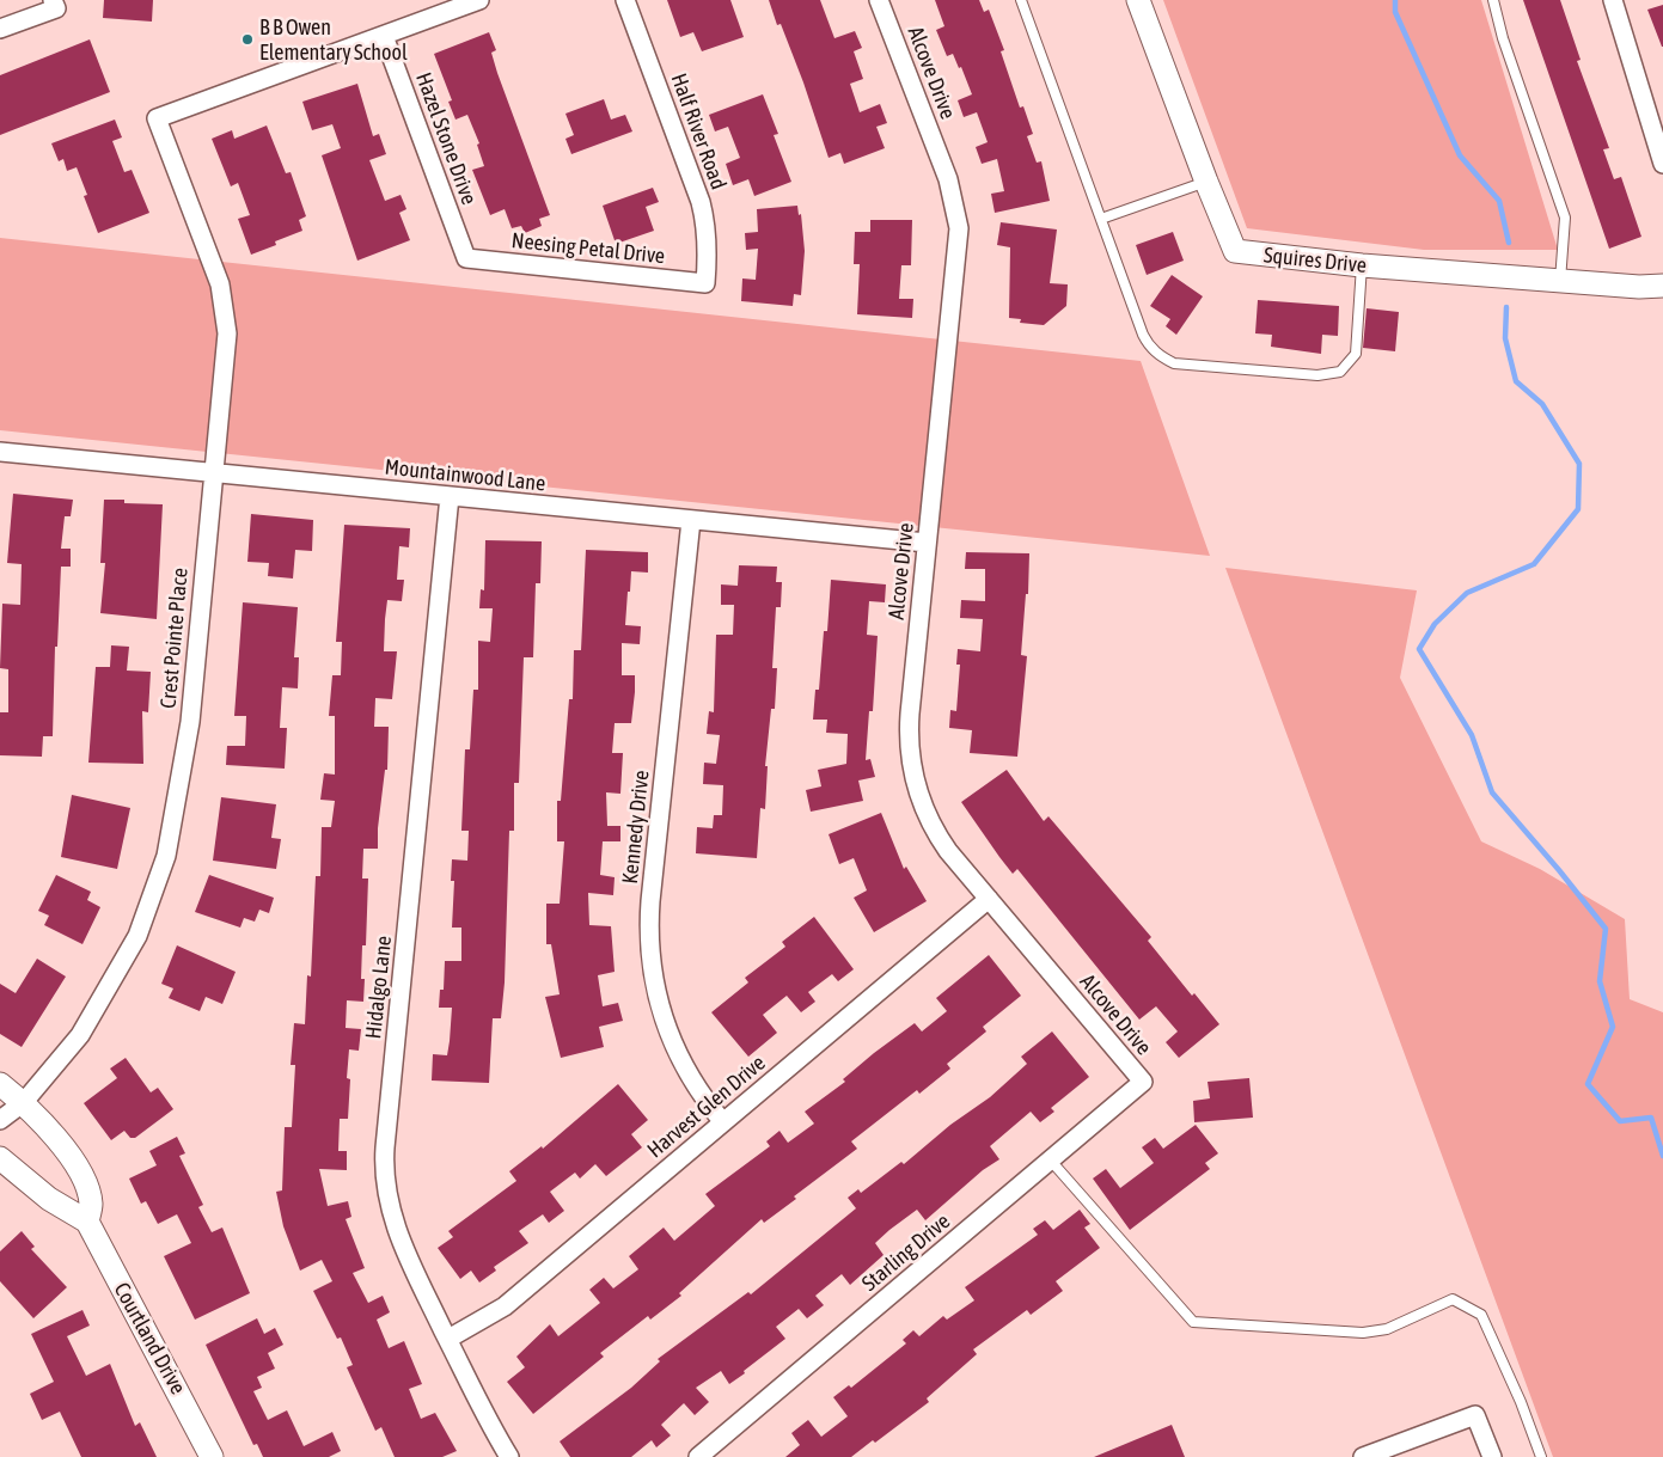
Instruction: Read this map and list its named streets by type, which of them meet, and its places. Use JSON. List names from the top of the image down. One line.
{"streets":{"street":["Alcove Drive","Half River Road","Hazel Stone Drive","Neesing Petal Drive","Squires Drive","Mountainwood Lane","Crest Pointe Place","Kennedy Drive","Hidalgo Lane","Harvest Glen Drive","Starling Drive","Courtland Drive"]},"crossings":[["Alcove Drive","Mountainwood Lane"],["Alcove Drive","Harvest Glen Drive"],["Alcove Drive","Starling Drive"],["Half River Road","Neesing Petal Drive"],["Hazel Stone Drive","Neesing Petal Drive"],["Hazel Stone Drive","Crest Pointe Place"],["Mountainwood Lane","Crest Pointe Place"],["Mountainwood Lane","Kennedy Drive"],["Mountainwood Lane","Hidalgo Lane"],["Crest Pointe Place","Courtland Drive"],["Kennedy Drive","Harvest Glen Drive"],["Hidalgo Lane","Harvest Glen Drive"]],"places":["B B Owen Elementary School"]}
